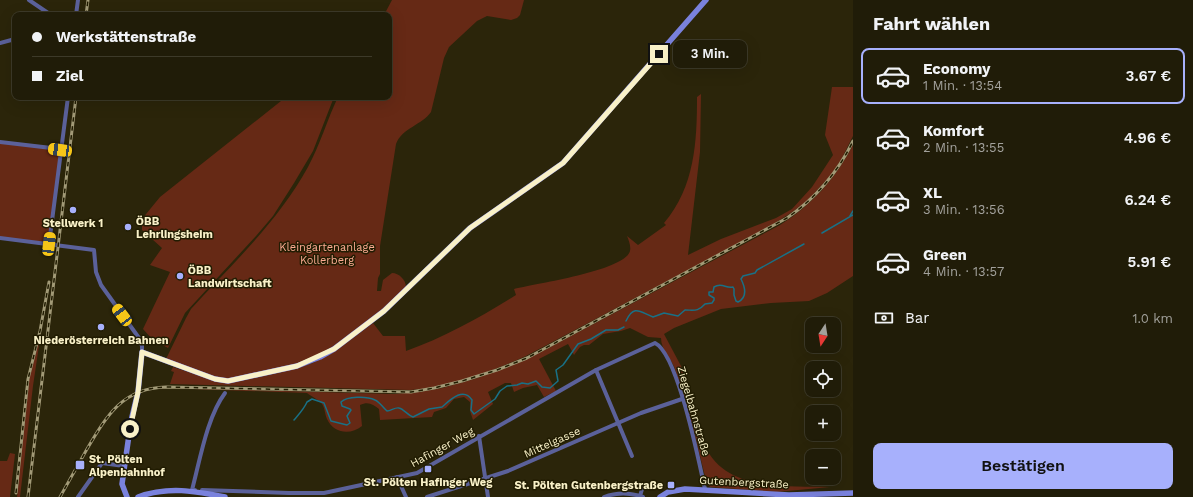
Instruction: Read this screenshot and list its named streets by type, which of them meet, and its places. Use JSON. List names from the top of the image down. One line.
{"streets":{"street":["Ziegelbahnstraße","Mittelgasse","Hafinger Weg","Gutenbergstraße"]},"crossings":[["Ziegelbahnstraße","Mittelgasse"],["Ziegelbahnstraße","Hafinger Weg"],["Ziegelbahnstraße","Gutenbergstraße"]],"parks":["Kleingartenanlage Kollerberg"],"places":{"other":["Stellwerk 1","ÖBB Lehrlingsheim","ÖBB Landwirtschaft","Niederösterreich Bahnen"],"transit":["St. Pölten Alpenbahnhof","St. Pölten Hafinger Weg","St. Pölten Gutenbergstraße"]},"north":"bottom","page":{"heading":"Fahrt wählen","banner":["Werkstättenstraße","Ziel"],"bubble":"3 Min.","list":[{"name":"Economy","note":"1 Min. · 13:54","value":"3.67 €"},{"name":"Komfort","note":"2 Min. · 13:55","value":"4.96 €"},{"name":"XL","note":"3 Min. · 13:56","value":"6.24 €"},{"name":"Green","note":"4 Min. · 13:57","value":"5.91 €"}],"pay":["Bar","1.0 km"],"map_buttons":["+","−"],"buttons":"Bestätigen"}}
